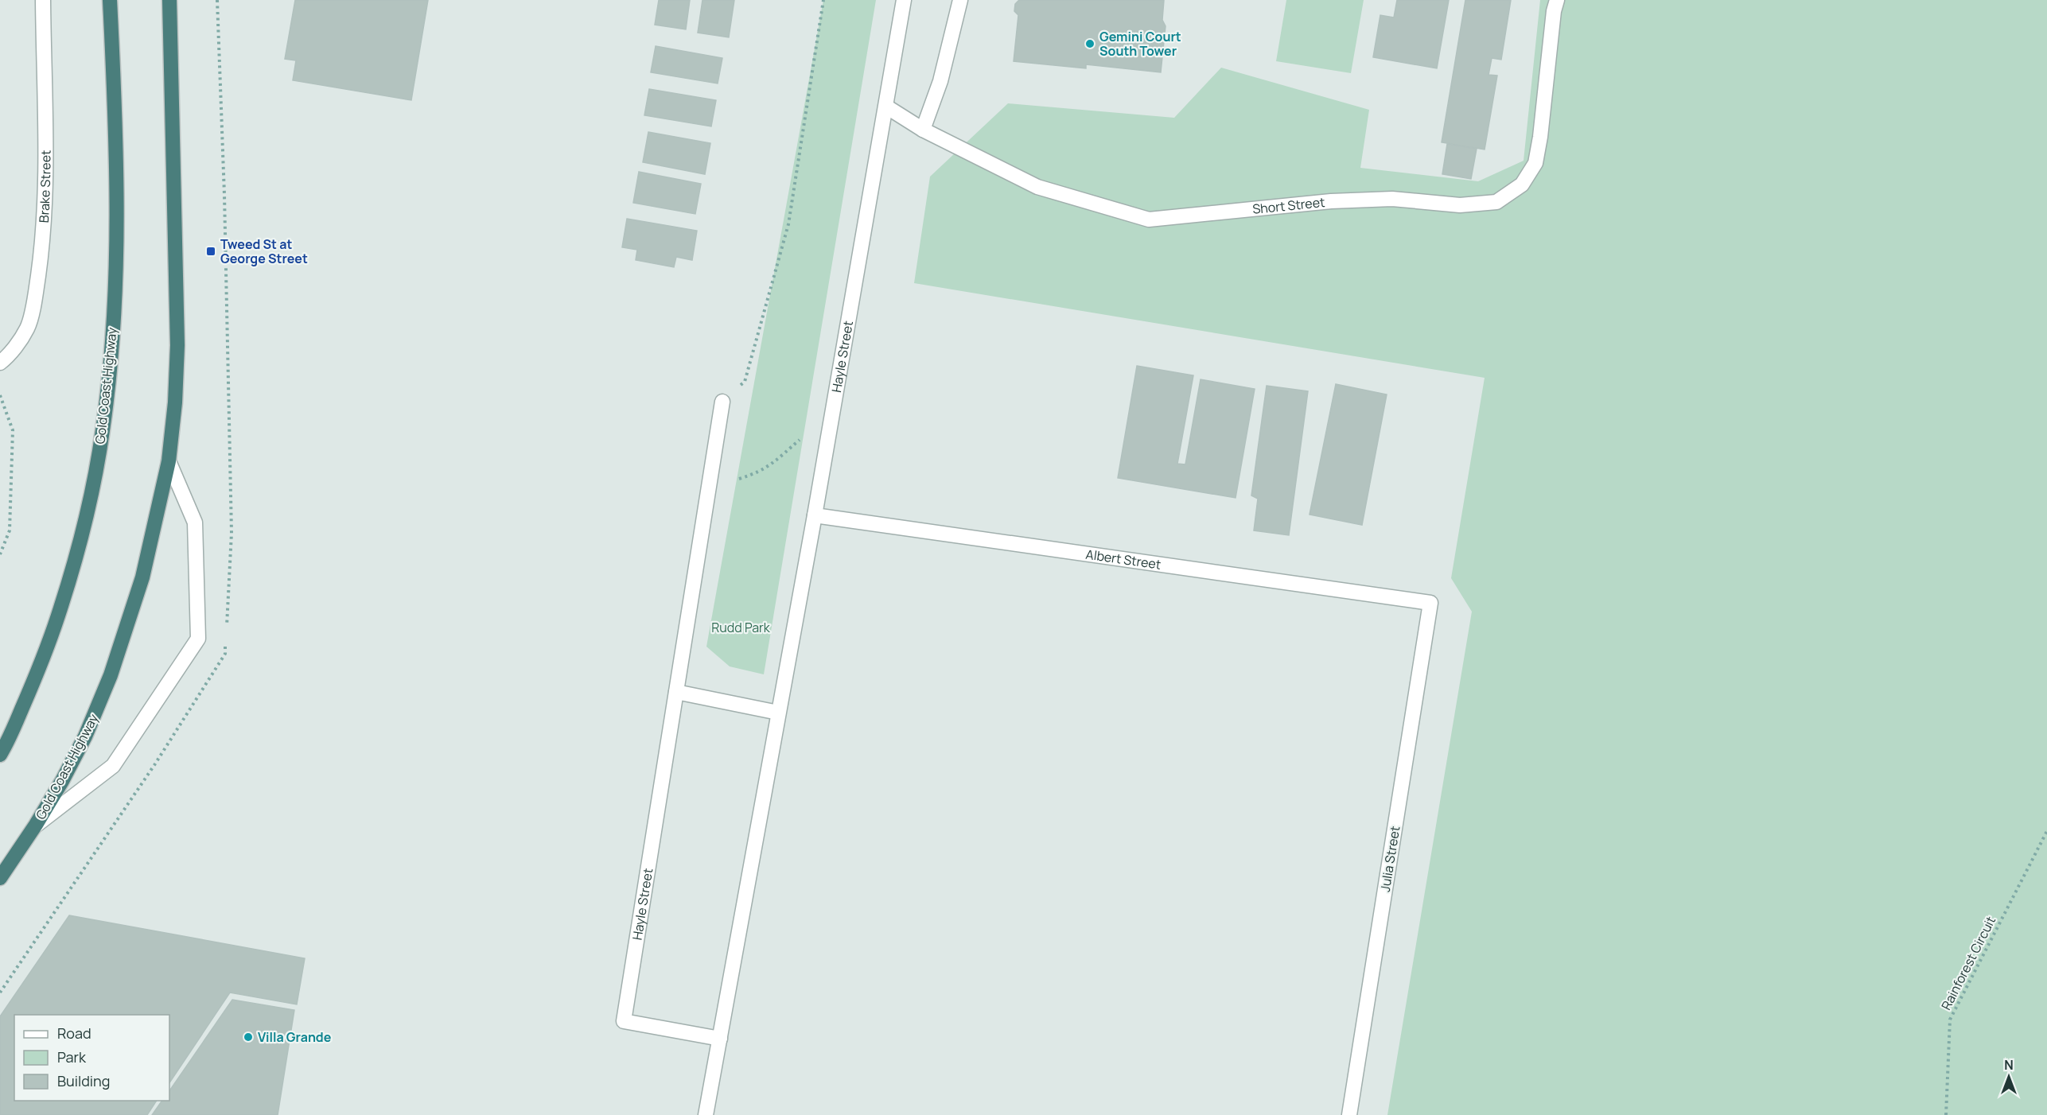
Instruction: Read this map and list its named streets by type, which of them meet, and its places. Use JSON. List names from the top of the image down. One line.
{"streets":{"highway":["Gold Coast Highway"],"street":["Brake Street","Short Street","Hayle Street","Albert Street","Julia Street"],"path":["Rainforest Circuit"]},"crossings":[["Short Street","Hayle Street"],["Hayle Street","Albert Street"],["Albert Street","Julia Street"]],"parks":["Rudd Park"],"places":{"other":["Gemini Court South Tower","Villa Grande"],"transit":["Tweed St at George Street"]},"legend":["Road","Park","Building"],"north":"top"}
